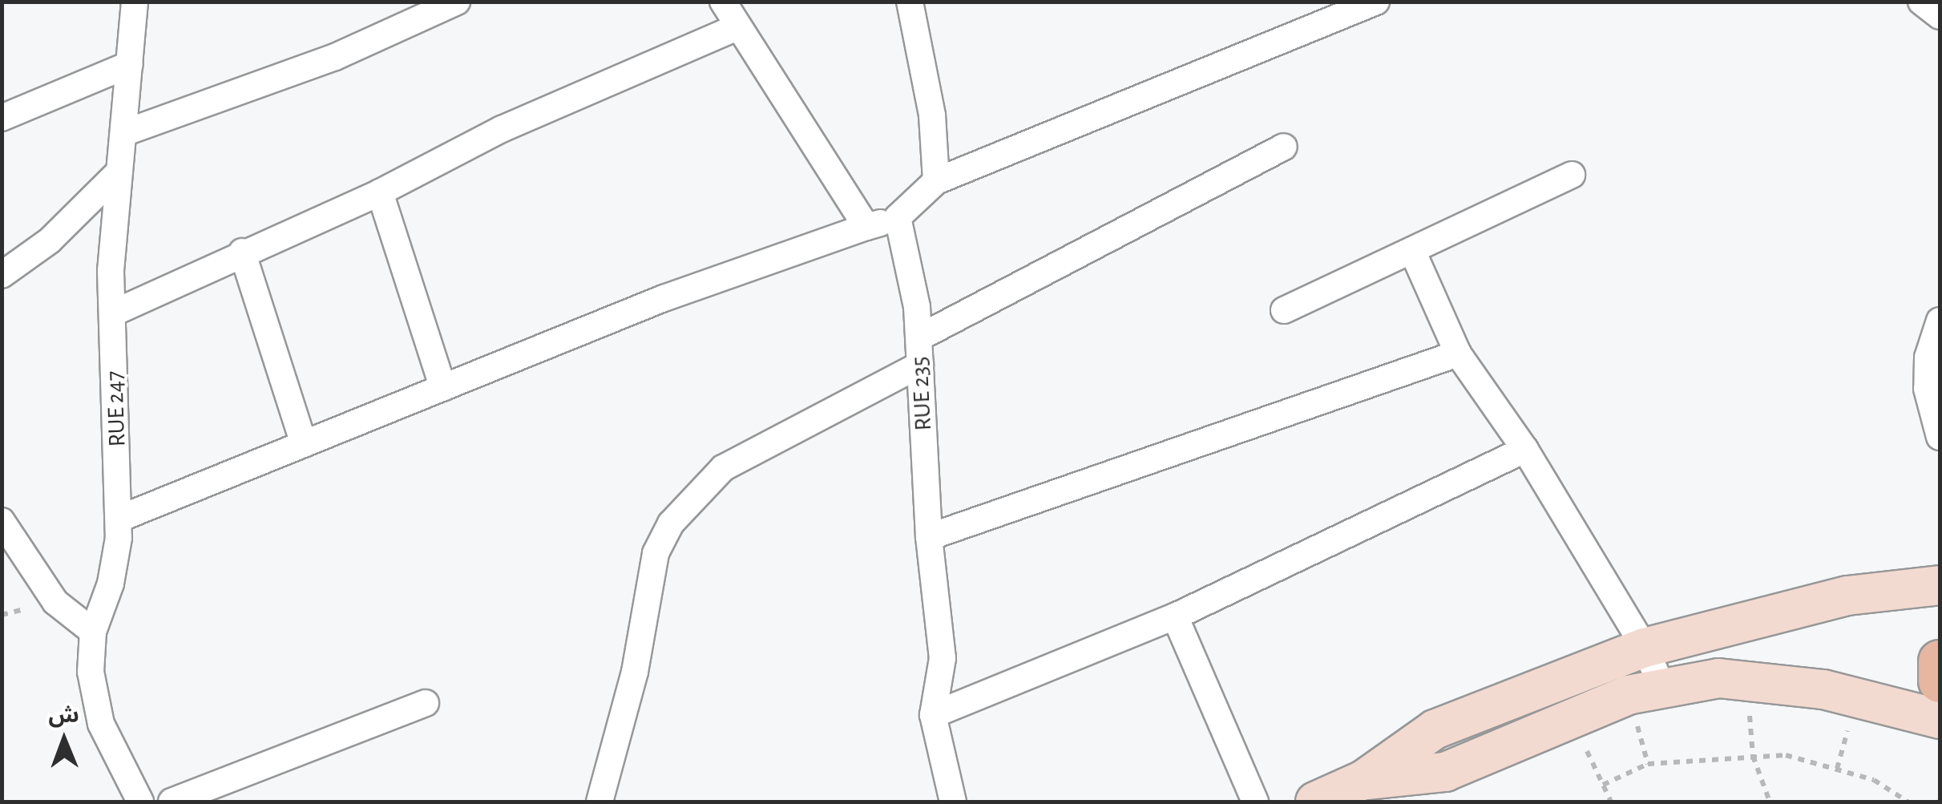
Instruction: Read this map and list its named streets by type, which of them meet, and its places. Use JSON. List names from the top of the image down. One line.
{"streets":{"street":["RUE 235","RUE 247"]},"north":"top"}
